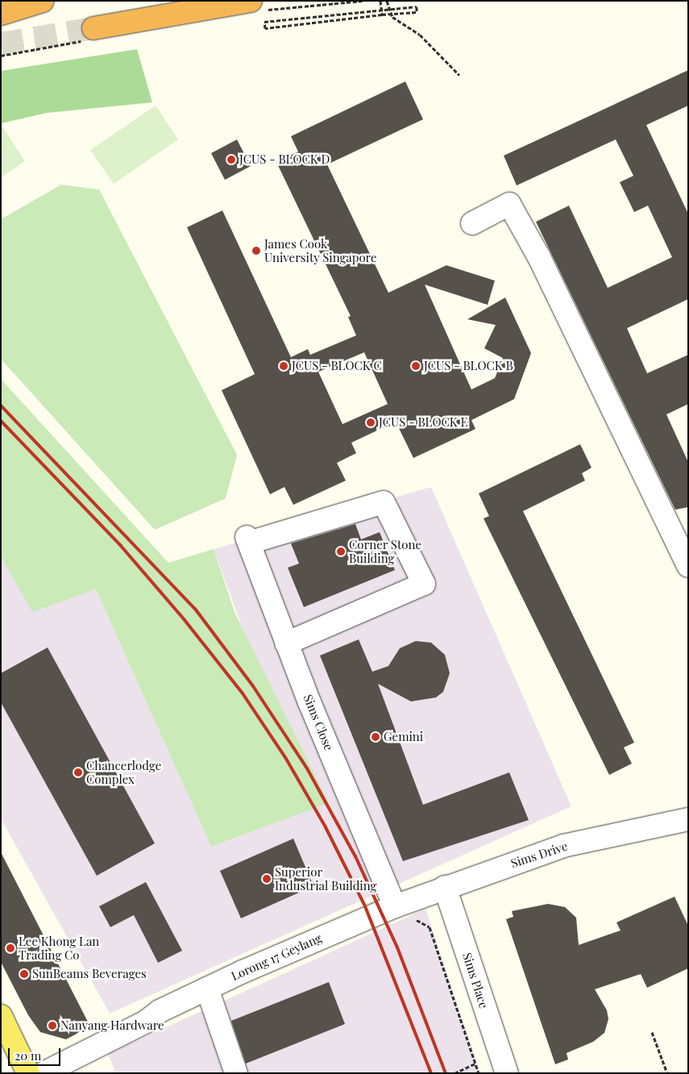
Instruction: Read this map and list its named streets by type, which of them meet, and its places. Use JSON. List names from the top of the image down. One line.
{"streets":{"street":["Sims Close","Sims Drive","Lorong 17 Geylang","Sims Place"]},"crossings":[["Sims Close","Sims Drive"],["Sims Close","Lorong 17 Geylang"],["Sims Drive","Lorong 17 Geylang"],["Sims Drive","Sims Place"]],"places":["JCUS - BLOCK D","James Cook University Singapore","JCUS - BLOCK C","JCUS - BLOCK B","JCUS - BLOCK E","Corner Stone Building","Gemini","Chancerlodge Complex","Superior Industrial Building","Lee Khong Lan Trading Co","SunBeams Beverages","Nanyang Hardware"],"scale_bar":"20 m"}
